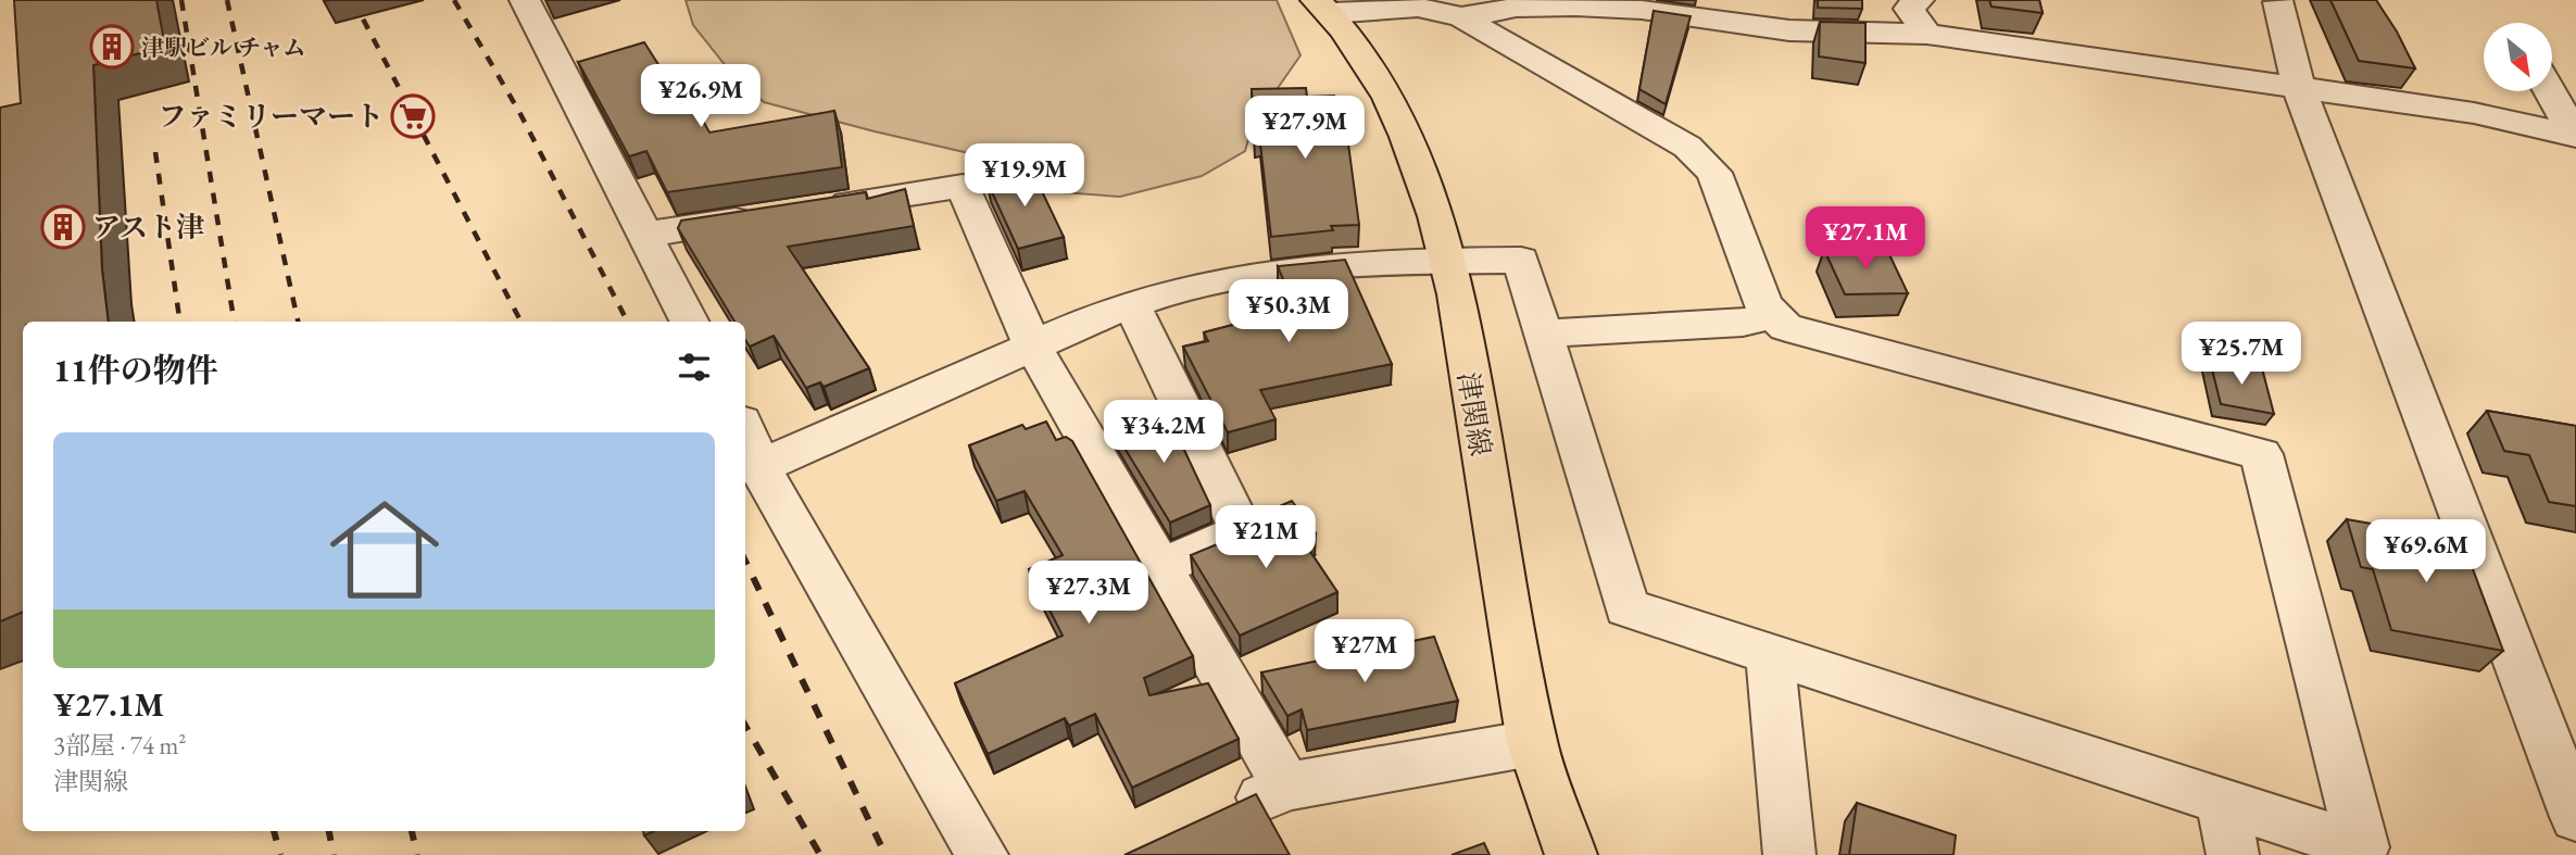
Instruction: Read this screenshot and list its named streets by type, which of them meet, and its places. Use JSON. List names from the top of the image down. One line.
{"streets":{"main road":["津関線"]},"places":{"building":["津駅ビル チャム","アスト津"],"supermarket":["ファミリーマート"]},"north":"bottom right","page":{"price":["¥26.9M","¥27.9M","¥19.9M","¥27.1M","¥50.3M","¥25.7M","¥34.2M","¥21M","¥69.6M","¥27.3M","¥27M"],"heading":"11件の物件","list":[{"name":"¥27.1M","note":"3部屋 · 74 m² · 津関線"}]}}
